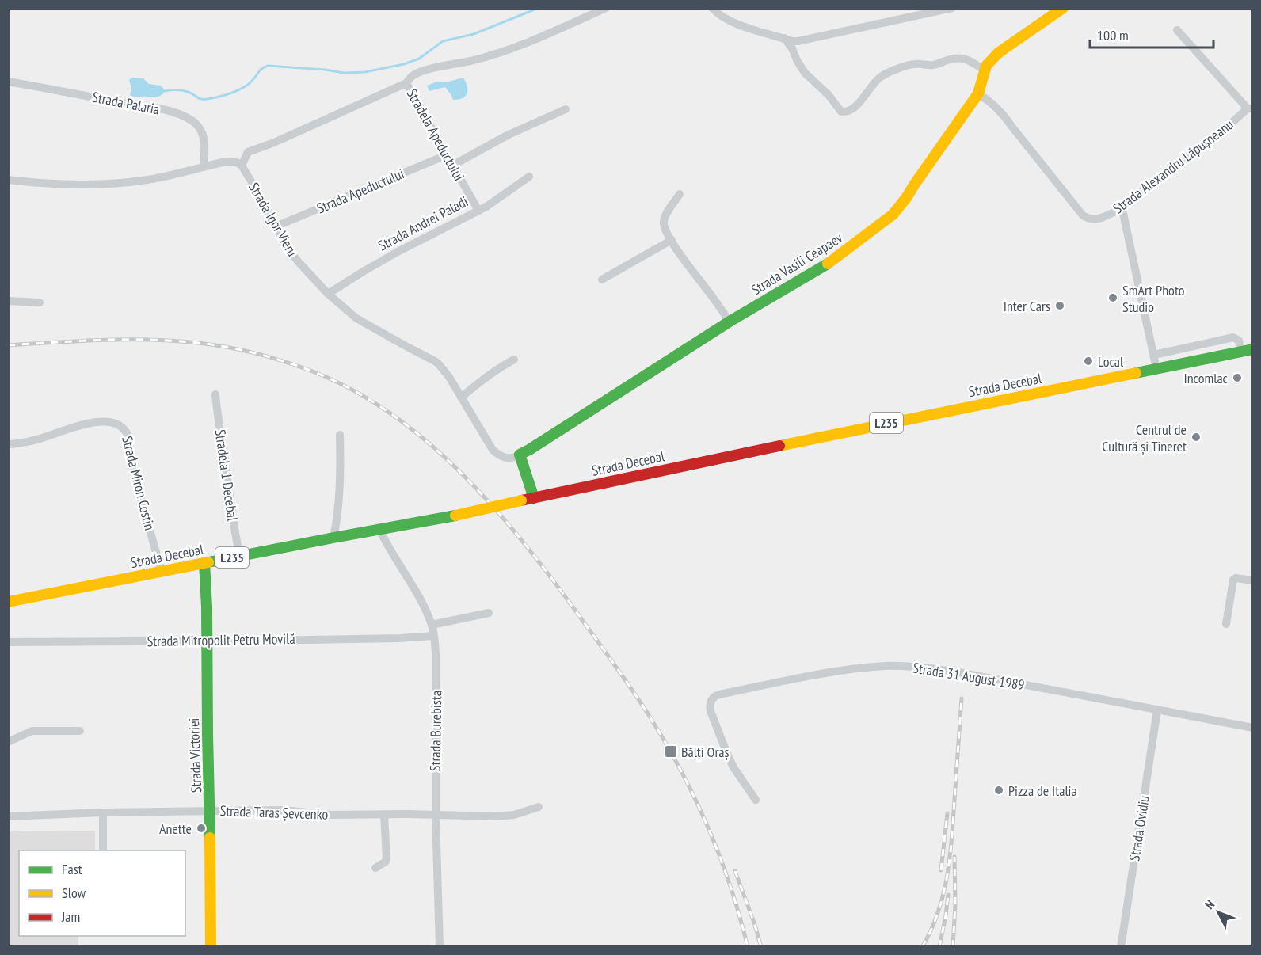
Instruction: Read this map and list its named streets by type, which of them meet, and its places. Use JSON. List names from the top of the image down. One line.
{"streets":{"main road":["Strada Vasili Ceapaev","Strada Decebal","L235","Strada Victoriei"],"street":["Strada Palaria","Stradela Apeductului","Strada Alexandru Lăpușneanu","Strada Apeductului","Strada Igor Vieru","Strada Andrei Paladi","Stradela 1 Decebal","Strada Miron Costin","Strada Mitropolit Petru Movilă","Strada 31 August 1989","Strada Burebista","Strada Taras Șevcenko","Strada Ovidiu"]},"crossings":[["Stradela Apeductului","Strada Apeductului"],["Stradela Apeductului","Strada Andrei Paladi"],["Strada Alexandru Lăpușneanu","Strada Vasili Ceapaev"],["Strada Apeductului","Strada Igor Vieru"],["Strada Igor Vieru","Strada Andrei Paladi"],["Strada Igor Vieru","Strada Vasili Ceapaev"],["Strada Decebal","Stradela 1 Decebal"],["Strada Decebal","Strada Miron Costin"],["Strada Decebal","Strada Burebista"],["Strada Decebal","Strada Victoriei"],["Strada Mitropolit Petru Movilă","Strada Burebista"],["Strada Mitropolit Petru Movilă","Strada Victoriei"],["Strada 31 August 1989","Strada Ovidiu"],["Strada Burebista","Strada Taras Șevcenko"],["Strada Victoriei","Strada Taras Șevcenko"]],"places":{"other":["SmArt Photo Studio","Inter Cars","Local","Incomlac","Centrul de Cultură și Tineret","Pizza de Italia","Anette"],"transit":["Bălți Oraș"]},"legend":["Fast","Slow","Jam"],"scale_bar":"100 m","north":"top left"}
